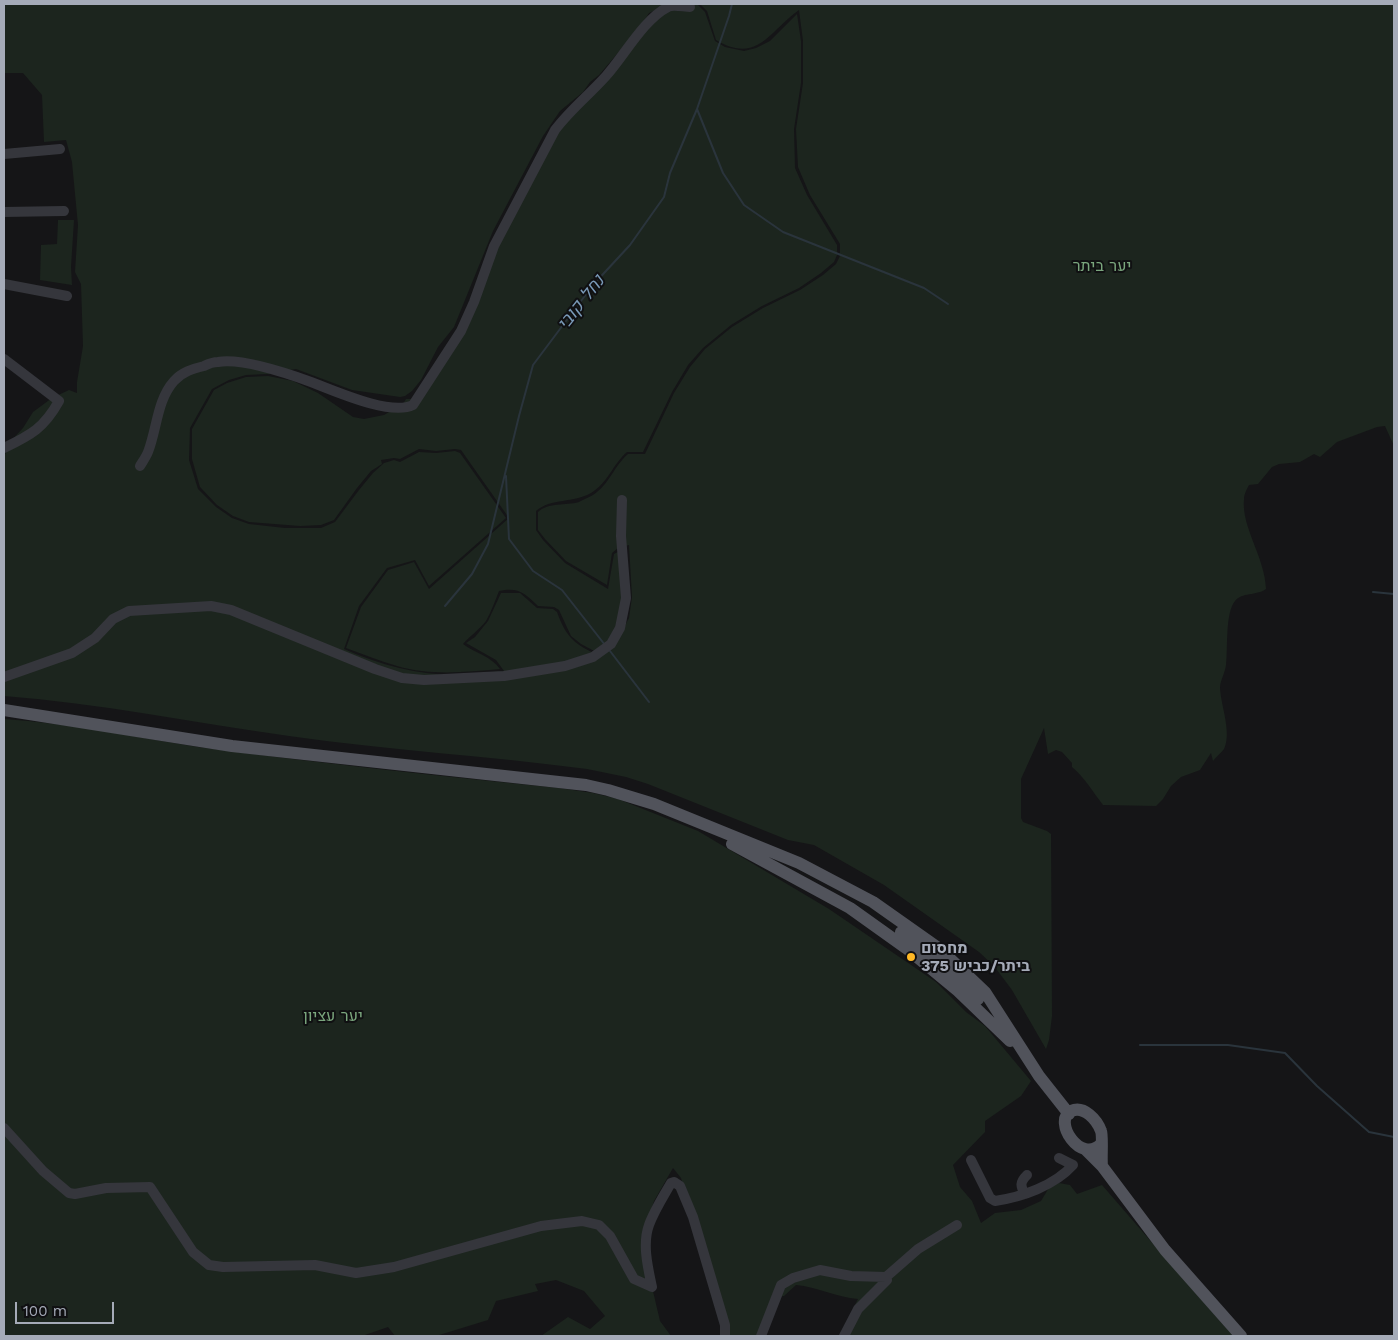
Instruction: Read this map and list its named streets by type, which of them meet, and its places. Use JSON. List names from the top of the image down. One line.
{"water":["נחל קובי"],"parks":["יער ביתר","יער עציון"],"places":["מחסום ביתר/כביש 375"],"scale_bar":"100 m"}
